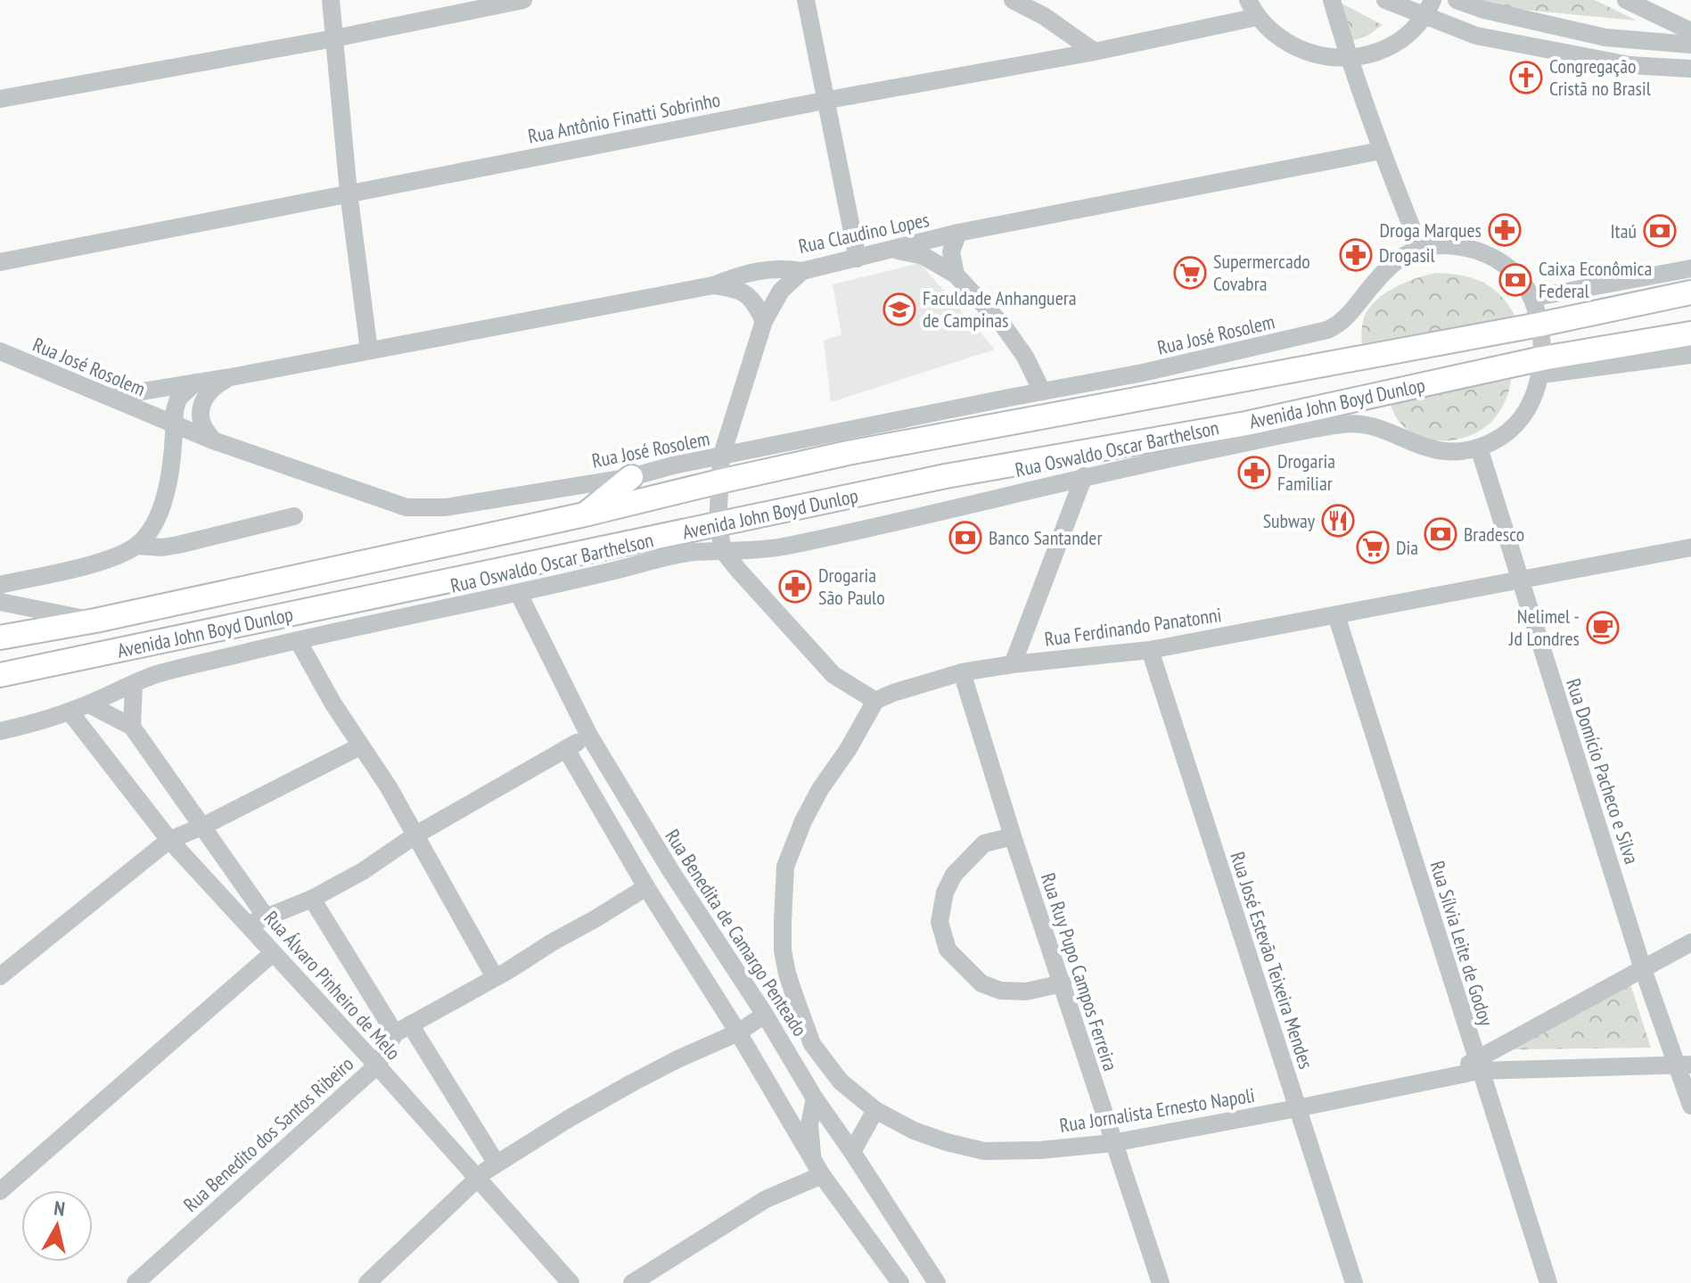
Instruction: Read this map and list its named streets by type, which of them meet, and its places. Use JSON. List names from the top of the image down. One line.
{"streets":{"main road":["Avenida John Boyd Dunlop"],"street":["Rua Antônio Finatti Sobrinho","Rua Claudino Lopes","Rua José Rosolem","Rua Oswaldo Oscar Barthelson","Rua Ferdinando Panatonni","Rua Domício Pacheco e Silva","Rua Benedita de Camargo Penteado","Rua Sílvia Leite de Godoy","Rua José Estevão Teixeira Mendes","Rua Ruy Pupo Campos Ferreira","Rua Álvaro Pinheiro de Melo","Rua Jornalista Ernesto Napoli","Rua Benedito dos Santos Ribeiro"]},"crossings":[["Rua Claudino Lopes","Rua José Rosolem"],["Rua José Rosolem","Avenida John Boyd Dunlop"],["Avenida John Boyd Dunlop","Rua Oswaldo Oscar Barthelson"],["Avenida John Boyd Dunlop","Rua Domício Pacheco e Silva"],["Rua Oswaldo Oscar Barthelson","Rua Benedita de Camargo Penteado"],["Rua Oswaldo Oscar Barthelson","Rua Álvaro Pinheiro de Melo"],["Rua Ferdinando Panatonni","Rua Domício Pacheco e Silva"],["Rua Ferdinando Panatonni","Rua Sílvia Leite de Godoy"],["Rua Ferdinando Panatonni","Rua José Estevão Teixeira Mendes"],["Rua Ferdinando Panatonni","Rua Ruy Pupo Campos Ferreira"],["Rua Ferdinando Panatonni","Rua Jornalista Ernesto Napoli"],["Rua Domício Pacheco e Silva","Rua Jornalista Ernesto Napoli"],["Rua Sílvia Leite de Godoy","Rua Jornalista Ernesto Napoli"],["Rua José Estevão Teixeira Mendes","Rua Jornalista Ernesto Napoli"],["Rua Ruy Pupo Campos Ferreira","Rua Jornalista Ernesto Napoli"],["Rua Álvaro Pinheiro de Melo","Rua Benedito dos Santos Ribeiro"]],"places":{"church":["Congregação Cristã no Brasil"],"pharmacy":["Droga Marques","Drogasil","Drogaria Familiar","Drogaria São Paulo"],"bank":["Itaú","Caixa Econômica Federal","Bradesco","Banco Santander"],"supermarket":["Supermercado Covabra","Dia"],"school or university":["Faculdade Anhanguera de Campinas"],"restaurant":["Subway"],"cafe":["Nelimel - Jd Londres"]},"north":"top"}
